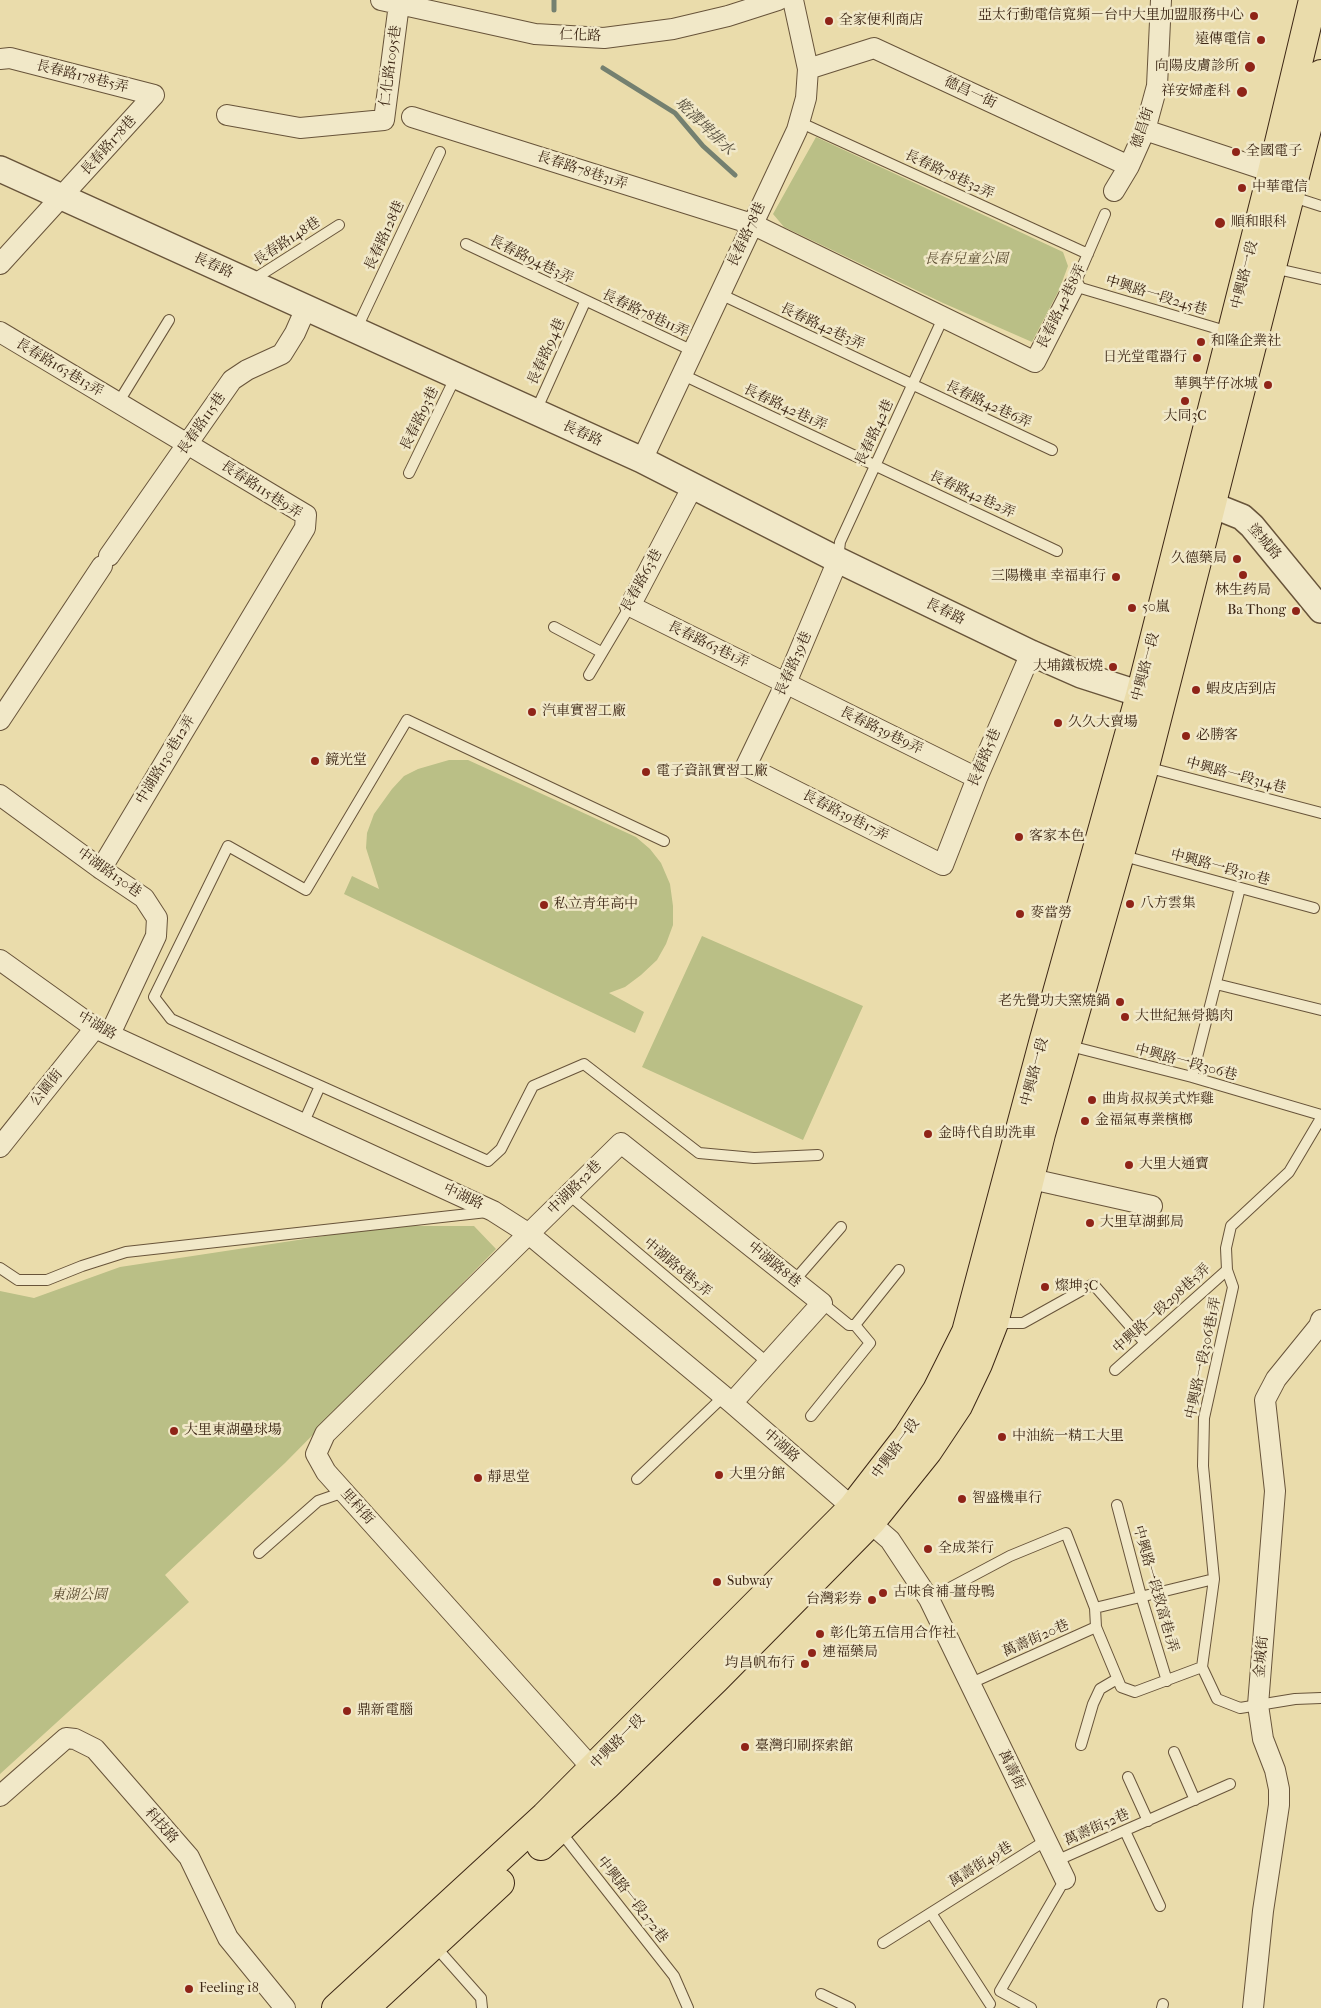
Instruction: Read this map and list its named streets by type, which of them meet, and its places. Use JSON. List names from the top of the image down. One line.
{"streets":{"main road":["中興路一段"],"street":["仁化路","仁化路1095巷","長春路178巷5弄","德昌一街","德昌街","長春路178巷","長春路78巷31弄","長春路78巷","長春路","長春路42巷8弄","長春路163巷13弄","長春路115巷","長春路115巷9弄","塗城路","長春路63巷","長春路63巷1弄","長春路39巷","長春路39巷9弄","長春路5巷","中湖路130巷12弄","長春路39巷17弄","中湖路130巷","中湖路","公園街","中湖路52巷","中湖路8巷","里科街","金城街","萬壽街","科技路"],"lane":["長春路78巷32弄","長春路128巷","長春路148巷","長春路94巷3弄","中興路一段245巷","長春路78巷11弄","長春路42巷3弄","長春路94巷","長春路42巷6弄","長春路42巷1弄","長春路93巷","長春路42巷","長春路42巷2弄","中興路一段314巷","中興路一段310巷","中興路一段306巷","中湖路8巷5弄","中興路一段298巷5弄","中興路一段306巷1弄","中興路一段致富巷1弄","萬壽街20巷","萬壽街52巷","萬壽街49巷","中興路一段272巷"]},"crossings":[["仁化路","仁化路1095巷"],["仁化路1095巷","長春路78巷31弄"],["長春路178巷5弄","長春路178巷"],["德昌一街","德昌街"],["德昌一街","長春路78巷"],["長春路178巷","長春路"],["長春路78巷31弄","長春路78巷"],["長春路78巷31弄","長春路42巷8弄"],["長春路78巷31弄","長春路42巷"],["長春路78巷32弄","長春路78巷"],["長春路78巷32弄","長春路42巷8弄"],["長春路78巷","長春路"],["長春路78巷","長春路78巷11弄"],["長春路78巷","長春路42巷3弄"],["長春路78巷","長春路42巷1弄"],["長春路128巷","長春路"],["長春路148巷","長春路"],["長春路94巷3弄","長春路78巷11弄"],["長春路94巷3弄","長春路94巷"],["長春路","中興路一段"],["長春路","長春路94巷"],["長春路","長春路93巷"],["長春路","長春路115巷"],["長春路","長春路42巷"],["長春路","長春路63巷"],["長春路","長春路39巷"],["長春路","長春路5巷"],["中興路一段","中興路一段245巷"],["中興路一段","塗城路"],["中興路一段","中興路一段314巷"],["中興路一段","中興路一段310巷"],["中興路一段","中湖路"],["中興路一段","中興路一段306巷"],["中興路一段","里科街"],["中興路一段","萬壽街"],["中興路一段","中興路一段272巷"],["中興路一段245巷","長春路42巷8弄"],["長春路42巷8弄","長春路42巷"],["長春路78巷11弄","長春路94巷"],["長春路42巷3弄","長春路42巷6弄"],["長春路42巷3弄","長春路42巷"],["長春路163巷13弄","長春路115巷"],["長春路163巷13弄","長春路115巷9弄"],["長春路42巷6弄","長春路42巷"],["長春路42巷1弄","長春路42巷"],["長春路42巷1弄","長春路42巷2弄"],["長春路115巷","長春路115巷9弄"],["長春路42巷","長春路42巷2弄"],["長春路42巷","長春路39巷"],["長春路115巷9弄","中湖路130巷12弄"],["長春路63巷","長春路63巷1弄"],["長春路63巷1弄","長春路39巷"],["長春路63巷1弄","長春路39巷9弄"],["長春路39巷","長春路39巷9弄"],["長春路39巷","長春路39巷17弄"],["長春路39巷9弄","長春路5巷"],["長春路5巷","長春路39巷17弄"],["中湖路130巷12弄","中湖路130巷"],["中湖路130巷","中湖路"],["中湖路130巷","公園街"],["中湖路","公園街"],["中湖路","中湖路52巷"],["中湖路","里科街"],["中湖路","萬壽街"],["中興路一段306巷","中興路一段306巷1弄"],["中湖路52巷","中湖路8巷"],["中湖路52巷","中湖路8巷5弄"],["中湖路52巷","里科街"],["中興路一段298巷5弄","中興路一段306巷1弄"],["萬壽街20巷","萬壽街"],["萬壽街","萬壽街52巷"],["萬壽街","萬壽街49巷"]],"water":["墘溝埤排水"],"parks":["長春兒童公園","東湖公園"],"places":["亞太行動電信寬頻－台中大里加盟服務中心","全家便利商店","遠傳電信","向陽皮膚診所","祥安婦產科","全國電子","中華電信","順和眼科","和隆企業社","日光堂電器行","華興芋仔冰城","大同3C","久德藥局","林生药局","三陽機車 幸福車行","50嵐","Ba Thong","大埔鐵板燒","蝦皮店到店","汽車實習工廠","久久大賣場","必勝客","鏡光堂","電子資訊實習工廠","客家本色","八方雲集","私立青年高中","麥當勞","老先覺功夫窯燒鍋","大世紀無骨鵝肉","曲肯叔叔美式炸雞","金福氣專業檳榔","金時代自助洗車","大里大通寶","大里草湖郵局","燦坤3C","大里東湖壘球場","中油統一精工大里","大里分館","靜思堂","智盛機車行","全成茶行","Subway","古味食補-薑母鴨","台灣彩券","彰化第五信用合作社","連福藥局","均昌帆布行","鼎新電腦","臺灣印刷探索館","Feeling 18"]}
